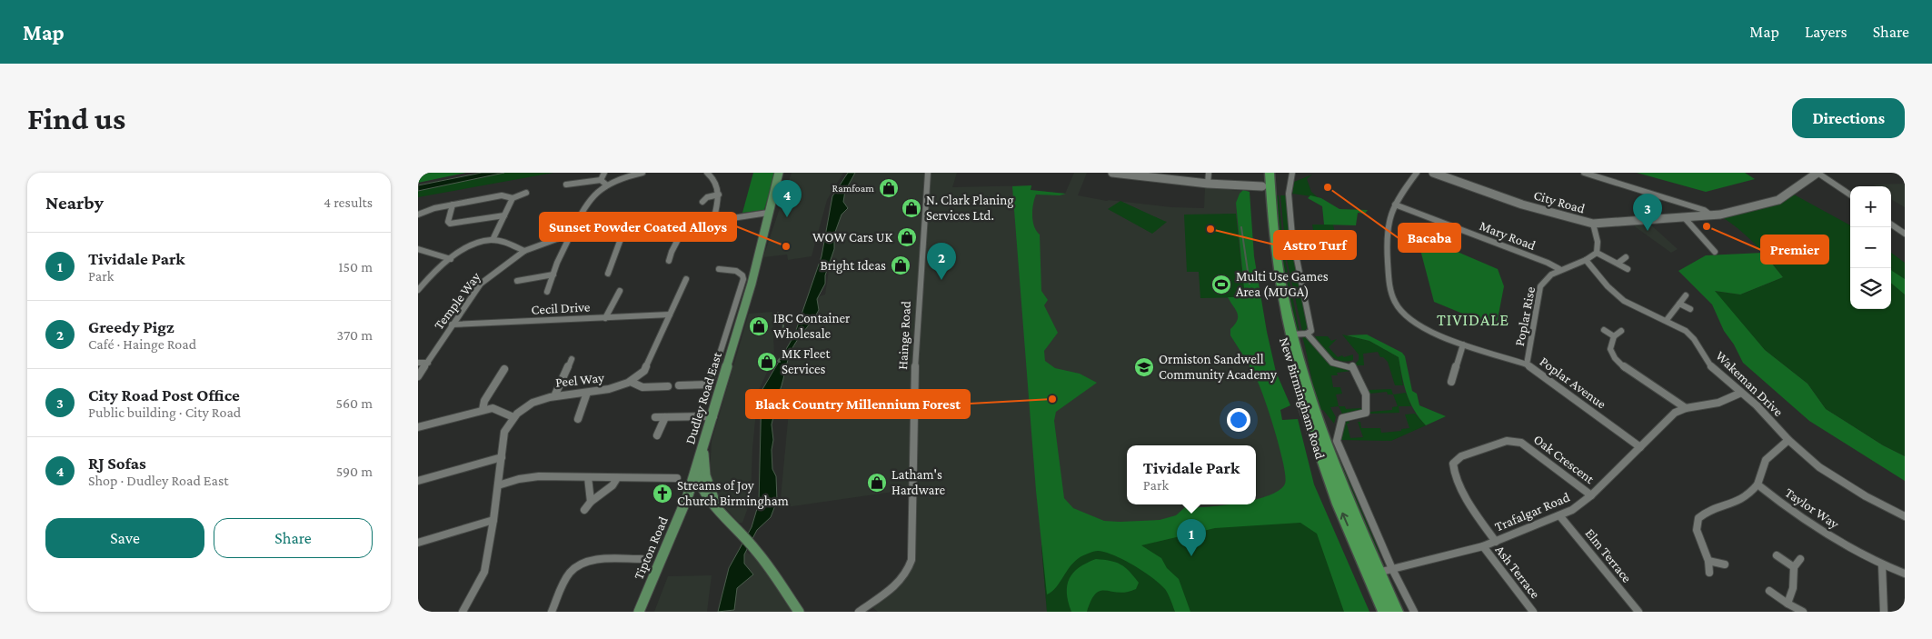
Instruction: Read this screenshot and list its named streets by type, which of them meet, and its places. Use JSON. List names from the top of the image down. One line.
{"streets":{"highway":["New Birmingham Road"],"main road":["Dudley Road East","Tipton Road"],"street":["City Road","Mary Road","Temple Way","Cecil Drive","Poplar Rise","Hainge Road","Peel Way","Poplar Avenue","Wakeman Drive","Oak Crescent","Taylor Way","Trafalgar Road","Elm Terrace","Ash Terrace"]},"crossings":[["Mary Road","Poplar Rise"],["Mary Road","Poplar Avenue"],["Temple Way","Cecil Drive"],["Temple Way","Dudley Road East"],["Cecil Drive","Peel Way"],["Poplar Rise","Poplar Avenue"],["Poplar Rise","Wakeman Drive"],["Poplar Avenue","Trafalgar Road"],["Wakeman Drive","Trafalgar Road"],["Dudley Road East","Tipton Road"],["New Birmingham Road","Trafalgar Road"],["Oak Crescent","Trafalgar Road"],["Trafalgar Road","Elm Terrace"],["Trafalgar Road","Ash Terrace"]],"districts":["TIVIDALE"],"places":{"other":["Bacaba","Premier","Astro Turf","Sunset Powder Coated Alloys","Black Country Millennium Forest"],"shop":["Ramfoam","N. Clark Planing Services Ltd.","WOW Cars UK","Bright Ideas","IBC Container Wholesale","MK Fleet Services","Latham's Hardware"],"sports":["Multi Use Games Area (MUGA)"],"school or university":["Ormiston Sandwell Community Academy"],"church":["Streams of Joy Church Birmingham"]},"page":{"header":"Map","nav":["Map","Layers","Share"],"buttons":["Directions",["Save","Share"]],"title":"Find us","heading":["Nearby","4 results"],"pins":["4","3","2","1"],"map_buttons":["+","−"],"list":[{"mark":"1","name":"Tividale Park","note":"Park","value":"150 m"},{"mark":"2","name":"Greedy Pigz","note":"Café · Hainge Road","value":"370 m"},{"mark":"3","name":"City Road Post Office","note":"Public building · City Road","value":"560 m"},{"mark":"4","name":"RJ Sofas","note":"Shop · Dudley Road East","value":"590 m"}],"popup":["Tividale Park","Park"]}}
